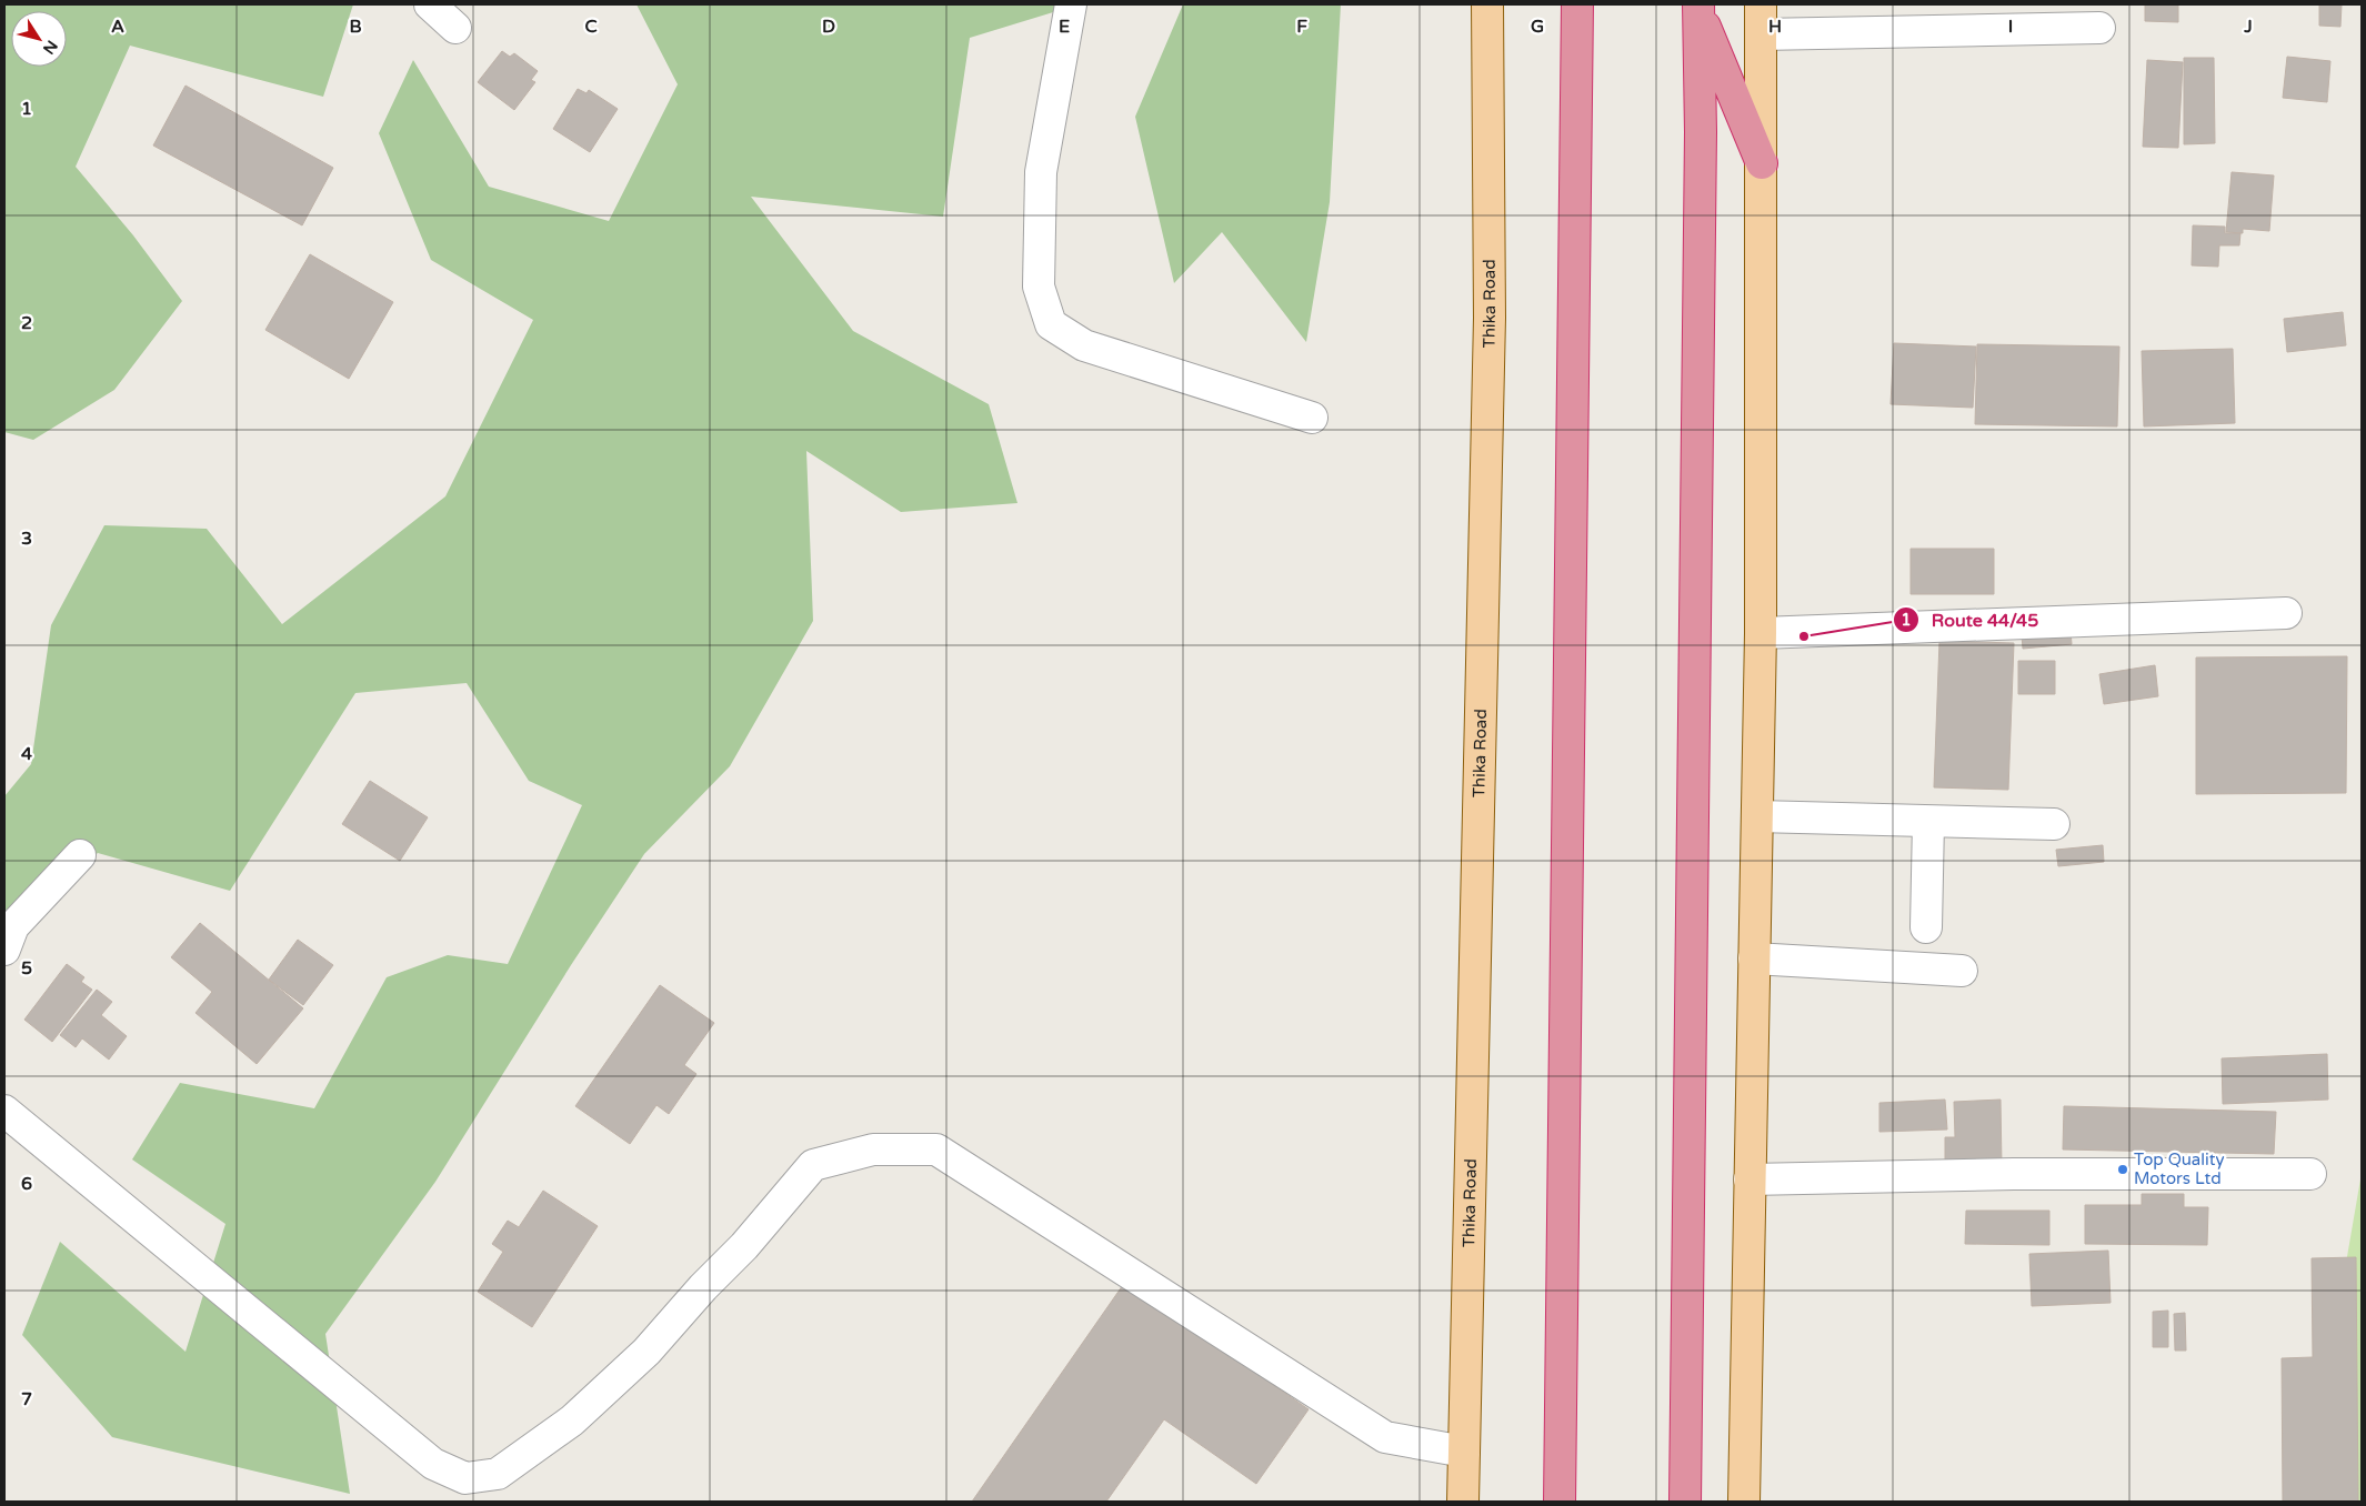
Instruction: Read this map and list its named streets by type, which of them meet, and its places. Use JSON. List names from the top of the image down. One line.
{"streets":{"main road":["Thika Road"]},"places":["Route 44/45","Top Quality Motors Ltd"],"north":"bottom right","grid":{"columns":["A","B","C","D","E","F","G","H","I","J"],"rows":["1","2","3","4","5","6","7"]}}
